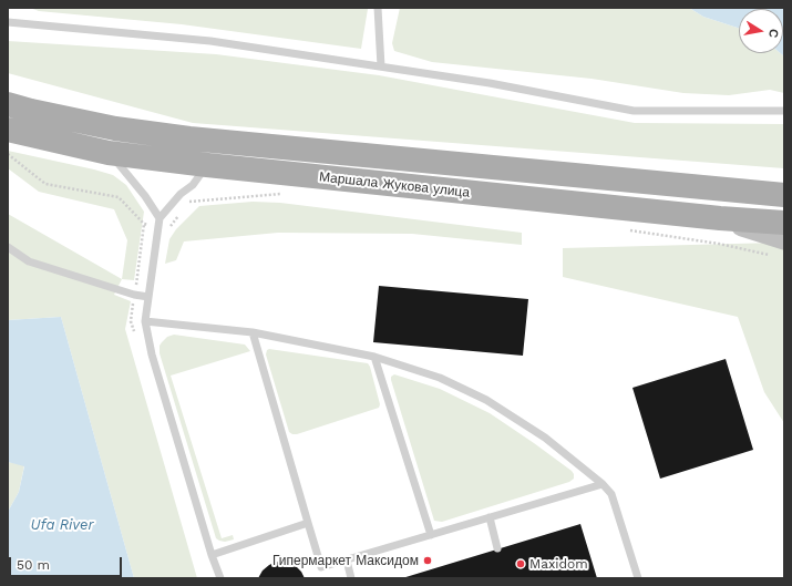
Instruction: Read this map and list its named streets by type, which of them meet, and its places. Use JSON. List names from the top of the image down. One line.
{"streets":{"main road":["Маршала Жукова улица"]},"water":["Ufa River"],"places":["Гипермаркет Максидом","Maxidom"],"scale_bar":"50 m","north":"right"}
